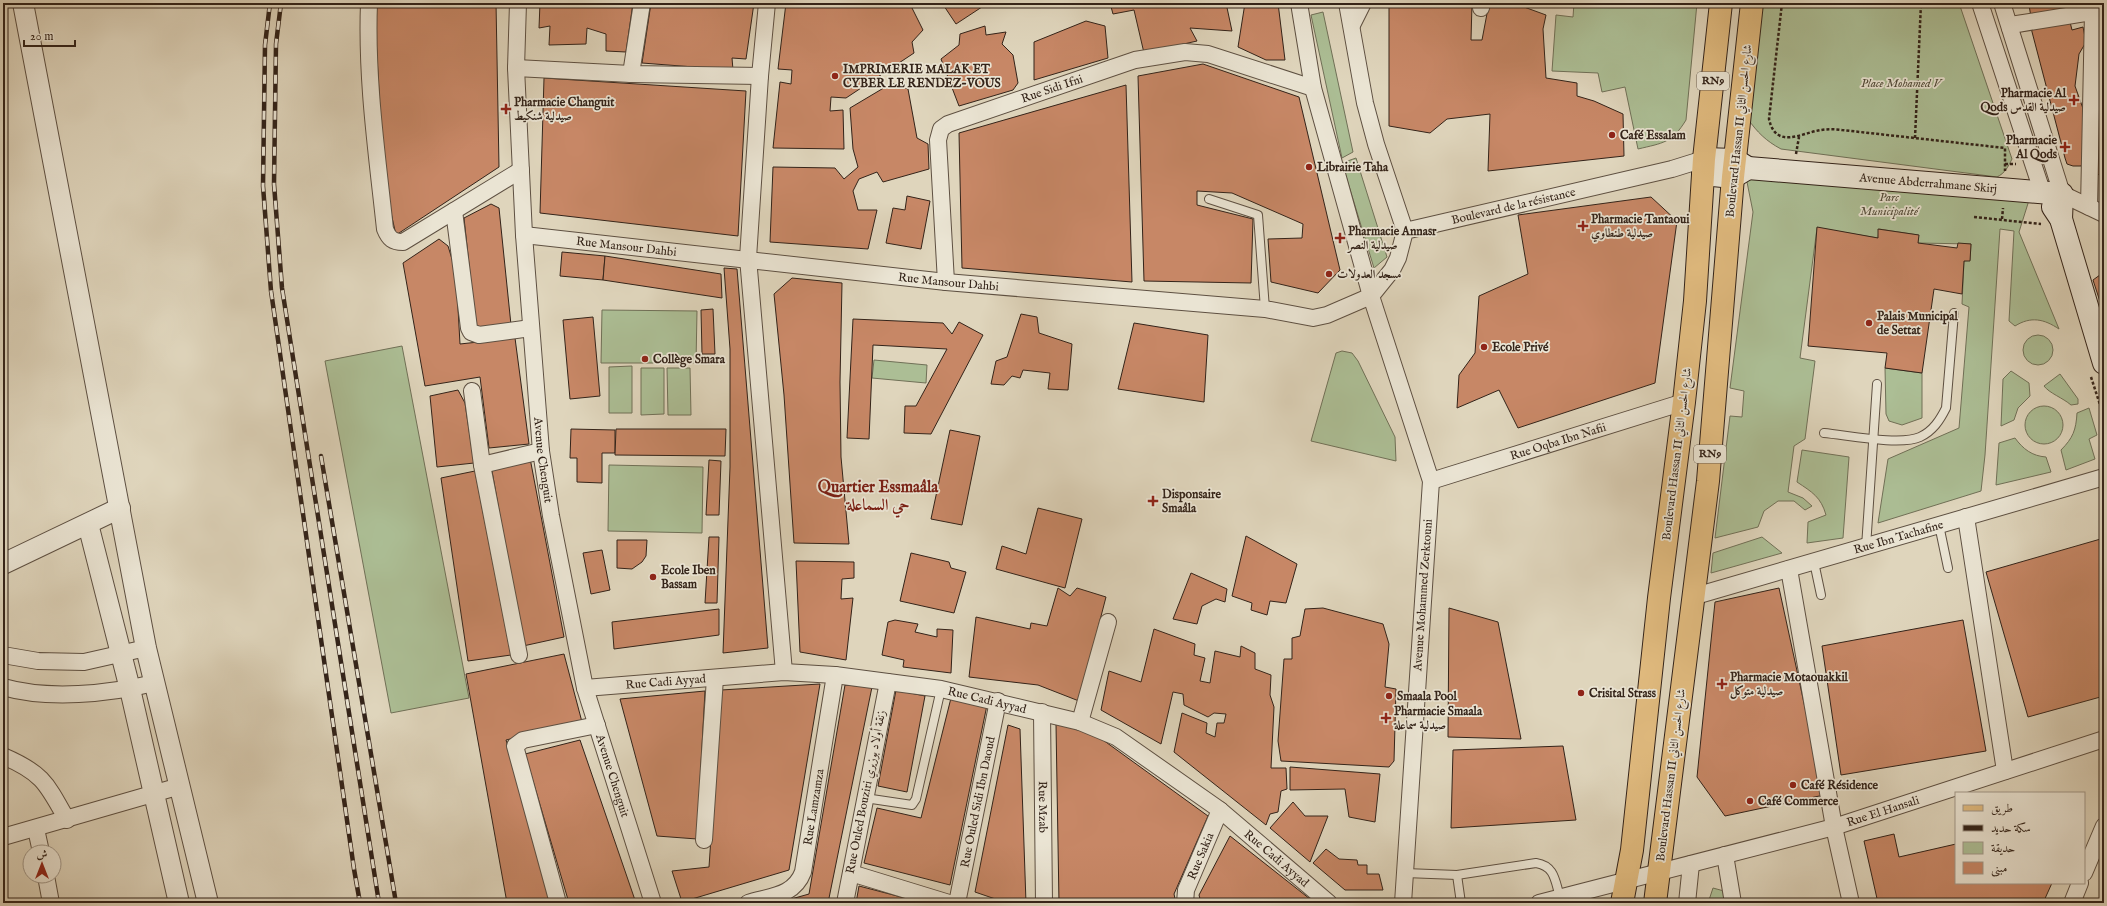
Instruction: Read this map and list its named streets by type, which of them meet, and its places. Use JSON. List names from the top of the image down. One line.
{"streets":{"main road":["RN9","Boulevard Hassan II شارع الحسن الثاني","Avenue Abderrahmane Skirj","Boulevard de la résistance"],"street":["Rue Sidi Ifni","Rue Mansour Dahbi","Rue Oqba Ibn Nafii","Avenue Chenguit","Rue Ibn Tachafine","Avenue Mohammed Zerktouni","Rue Cadi Ayyad","Rue Ouled Bouziri زنقة أولاد بوزيري","Rue Ouled Sidi Ibn Daoud","Rue Lamzamza","Rue Mzab","Rue El Hansali","Rue Sakia"]},"crossings":[["Rue Sidi Ifni","Rue Mansour Dahbi"],["Rue Sidi Ifni","Avenue Mohammed Zerktouni"],["Boulevard Hassan II شارع الحسن الثاني","Avenue Abderrahmane Skirj"],["Boulevard Hassan II شارع الحسن الثاني","Boulevard de la résistance"],["Boulevard Hassan II شارع الحسن الثاني","Rue Oqba Ibn Nafii"],["Boulevard Hassan II شارع الحسن الثاني","Rue Ibn Tachafine"],["Boulevard Hassan II شارع الحسن الثاني","Rue El Hansali"],["Avenue Abderrahmane Skirj","Boulevard de la résistance"],["Rue Mansour Dahbi","Avenue Chenguit"],["Rue Mansour Dahbi","Avenue Mohammed Zerktouni"],["Rue Oqba Ibn Nafii","Avenue Mohammed Zerktouni"],["Avenue Chenguit","Rue Cadi Ayyad"],["Rue Cadi Ayyad","Rue Ouled Bouziri زنقة أولاد بوزيري"],["Rue Cadi Ayyad","Rue Ouled Sidi Ibn Daoud"],["Rue Cadi Ayyad","Rue Lamzamza"],["Rue Cadi Ayyad","Rue Mzab"],["Rue Cadi Ayyad","Rue Sakia"]],"districts":["Quartier Essmaâla حي السماعلة"],"parks":["Place Mohamed V","Parc Municipalité"],"places":{"other":["IMPRIMERIE MALAK ET CYBER LE RENDEZ-VOUS","Café Essalam","Librairie Taha","مسجد العدولات","Palais Municipal de Settat","Ecole Privé","Collège Smara","Ecole Iben Bassam","Crisital Strass","Smaala Pool","Café Résidence","Café Commerce"],"health":["Pharmacie Al Qods صيدلية القدس","Pharmacie Changuit صيدلية شنكيط","Pharmacie Al Qods","Pharmacie Tantaoui صيدلية طنطاوي","Pharmacie Annasr صيدلية النصر","Disponsaire Smaâla","Pharmacie Motaouakkil صيدلية متوكل","Pharmacie Smaala صيدلية سماعلة"]},"legend":["طريق","سكة حديد","حديقة","مبنى"],"scale_bar":"20 m","north":"top"}
